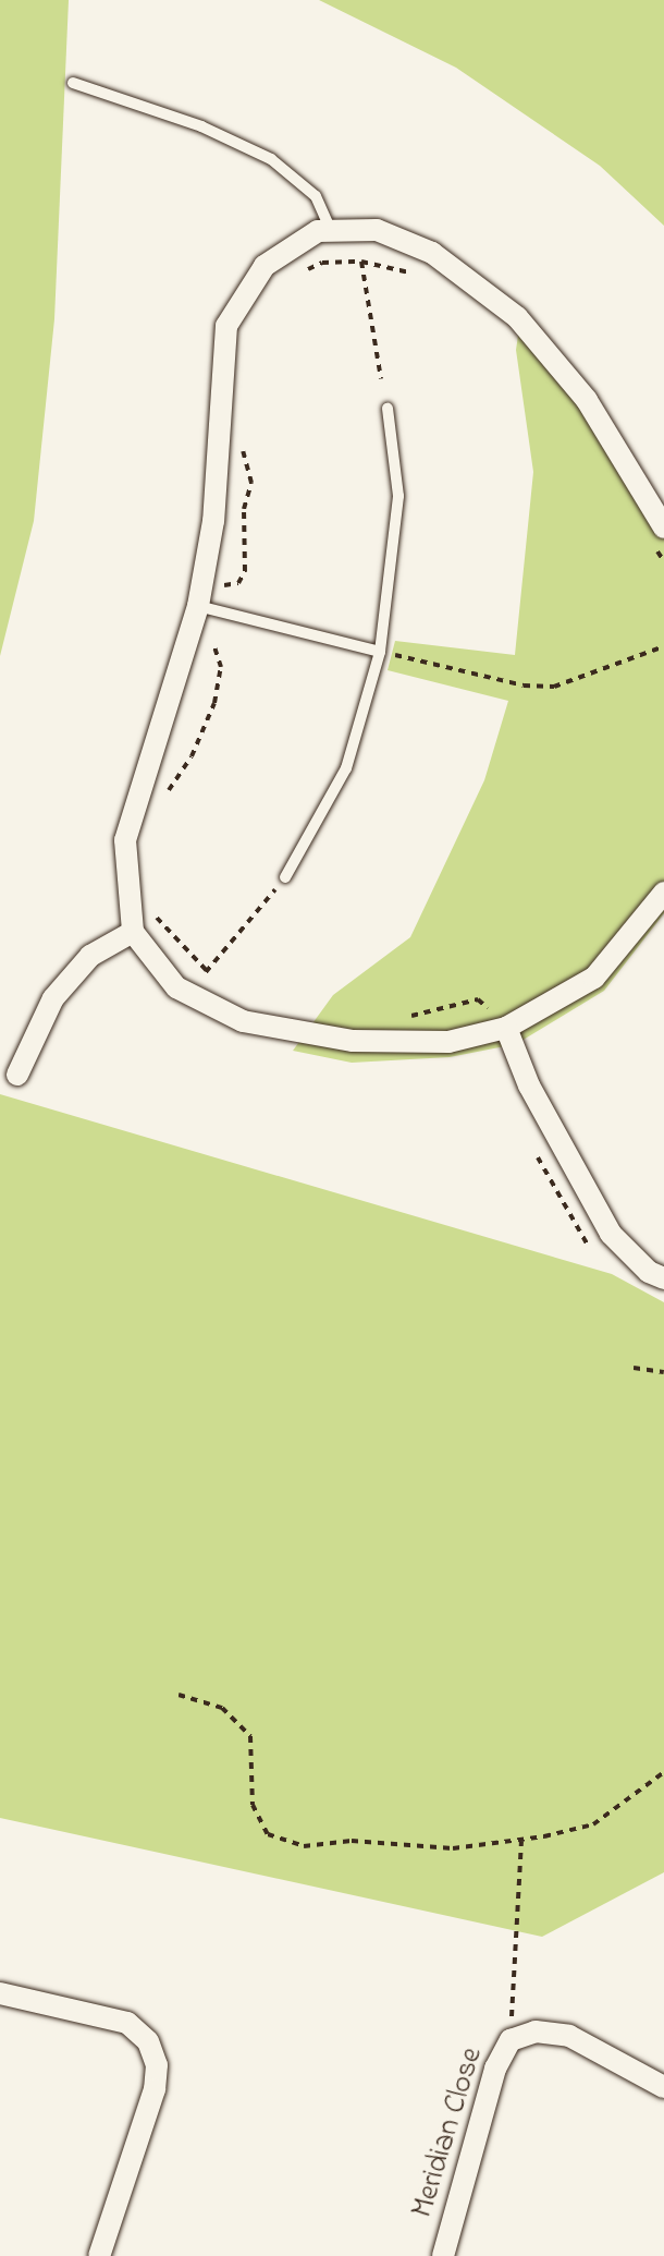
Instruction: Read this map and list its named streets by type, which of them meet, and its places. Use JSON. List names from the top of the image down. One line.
{"streets":{"street":["Meridian Close"]}}
